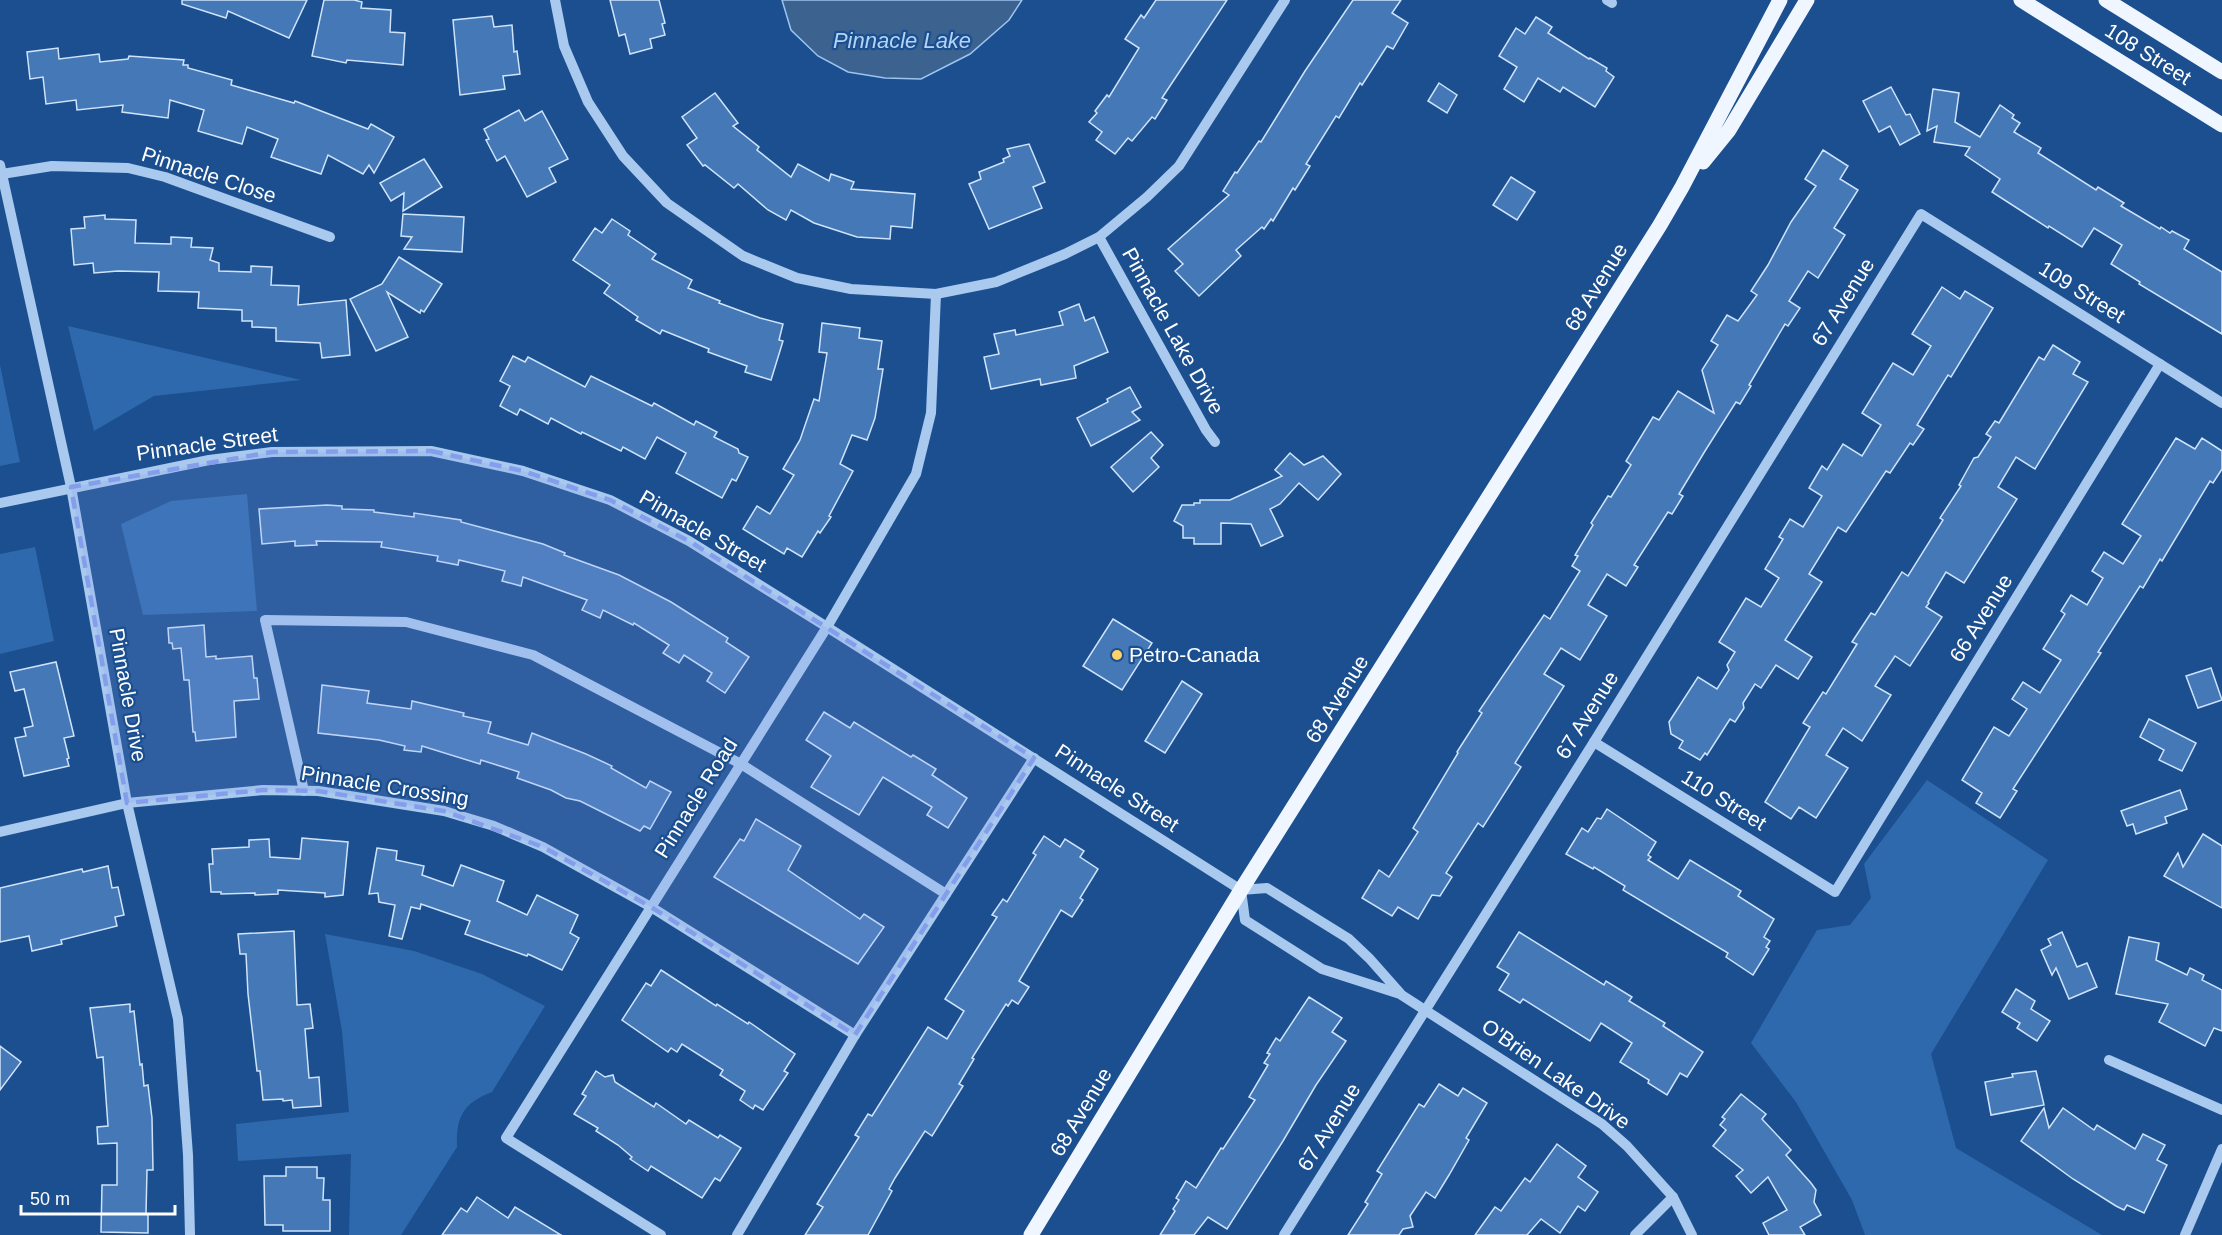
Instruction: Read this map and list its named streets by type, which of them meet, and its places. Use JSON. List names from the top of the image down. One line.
{"streets":{"main road":["108 Street","68 Avenue"],"street":["Pinnacle Close","109 Street","67 Avenue","Pinnacle Lake Drive","Pinnacle Street","66 Avenue","Pinnacle Drive","Pinnacle Crossing","Pinnacle Road","110 Street","O'Brien Lake Drive"]},"crossings":[["Pinnacle Close","Pinnacle Drive"],["68 Avenue","Pinnacle Street"],["68 Avenue","O'Brien Lake Drive"],["109 Street","67 Avenue"],["109 Street","66 Avenue"],["67 Avenue","110 Street"],["67 Avenue","O'Brien Lake Drive"],["Pinnacle Lake Drive","Pinnacle Road"],["Pinnacle Street","Pinnacle Drive"],["Pinnacle Street","Pinnacle Road"],["Pinnacle Street","O'Brien Lake Drive"],["66 Avenue","110 Street"],["Pinnacle Drive","Pinnacle Crossing"],["Pinnacle Crossing","Pinnacle Road"]],"water":["Pinnacle Lake"],"places":["Petro-Canada"],"scale_bar":"50 m"}
